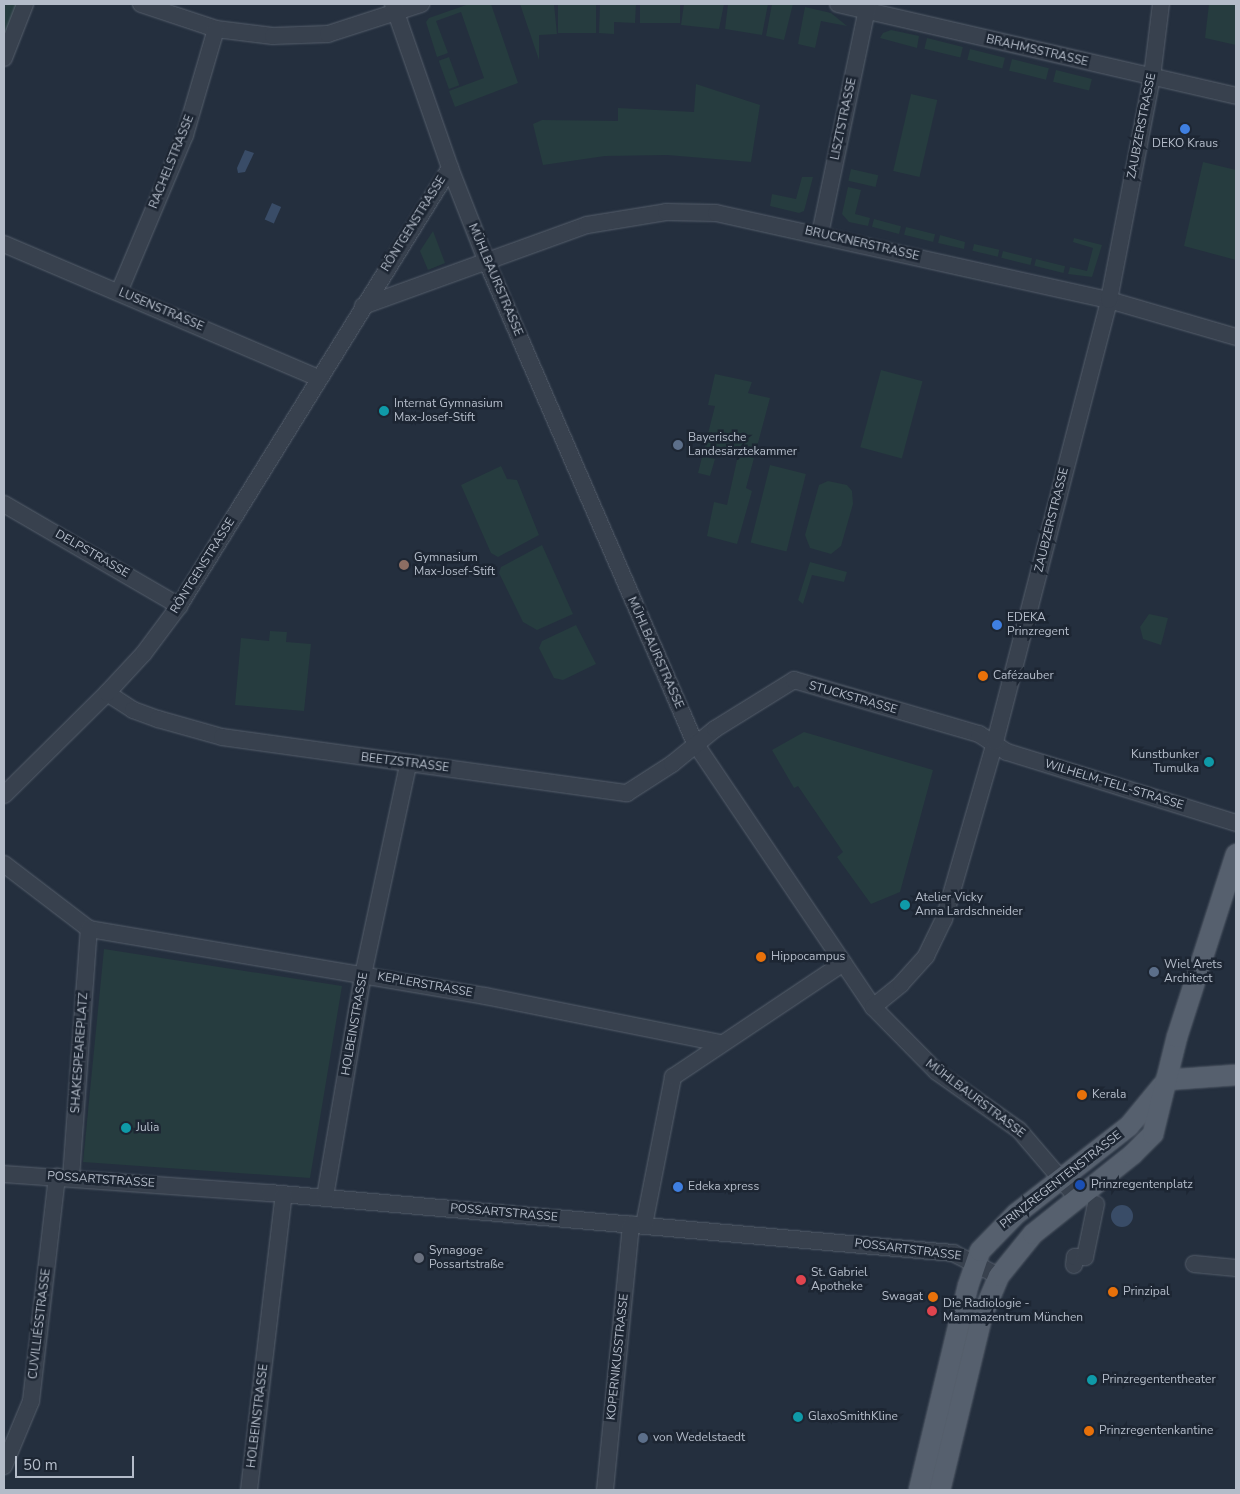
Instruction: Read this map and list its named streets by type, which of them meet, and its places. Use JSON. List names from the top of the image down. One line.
{"streets":{"main road":["PRINZREGENTENSTRASSE"],"street":["BRAHMSSTRASSE","LISZTSTRASSE","ZAUBZERSTRASSE","RACHELSTRASSE","RÖNTGENSTRASSE","BRUCKNERSTRASSE","MÜHLBAURSTRASSE","LUSENSTRASSE","DELPSTRASSE","STUCKSTRASSE","BEETZSTRASSE","WILHELM-TELL-STRASSE","KEPLERSTRASSE","HOLBEINSTRASSE","SHAKESPEAREPLATZ","POSSARTSTRASSE","CUVILLIÉSSTRASSE","KOPERNIKUSSTRASSE"]},"crossings":[["BRAHMSSTRASSE","LISZTSTRASSE"],["BRAHMSSTRASSE","ZAUBZERSTRASSE"],["LISZTSTRASSE","BRUCKNERSTRASSE"],["ZAUBZERSTRASSE","BRUCKNERSTRASSE"],["ZAUBZERSTRASSE","MÜHLBAURSTRASSE"],["ZAUBZERSTRASSE","STUCKSTRASSE"],["ZAUBZERSTRASSE","WILHELM-TELL-STRASSE"],["RACHELSTRASSE","LUSENSTRASSE"],["RÖNTGENSTRASSE","MÜHLBAURSTRASSE"],["RÖNTGENSTRASSE","LUSENSTRASSE"],["RÖNTGENSTRASSE","DELPSTRASSE"],["RÖNTGENSTRASSE","BEETZSTRASSE"],["BRUCKNERSTRASSE","MÜHLBAURSTRASSE"],["MÜHLBAURSTRASSE","STUCKSTRASSE"],["MÜHLBAURSTRASSE","BEETZSTRASSE"],["MÜHLBAURSTRASSE","PRINZREGENTENSTRASSE"],["STUCKSTRASSE","BEETZSTRASSE"],["STUCKSTRASSE","WILHELM-TELL-STRASSE"],["BEETZSTRASSE","HOLBEINSTRASSE"],["KEPLERSTRASSE","HOLBEINSTRASSE"],["KEPLERSTRASSE","SHAKESPEAREPLATZ"],["KEPLERSTRASSE","KOPERNIKUSSTRASSE"],["HOLBEINSTRASSE","POSSARTSTRASSE"],["SHAKESPEAREPLATZ","POSSARTSTRASSE"],["SHAKESPEAREPLATZ","CUVILLIÉSSTRASSE"],["POSSARTSTRASSE","PRINZREGENTENSTRASSE"],["POSSARTSTRASSE","CUVILLIÉSSTRASSE"],["POSSARTSTRASSE","KOPERNIKUSSTRASSE"]],"places":["DEKO Kraus","Internat Gymnasium Max-Josef-Stift","Bayerische Landesärztekammer","Gymnasium Max-Josef-Stift","EDEKA Prinzregent","Cafézauber","Kunstbunker Tumulka","Atelier Vicky Anna Lardschneider","Hippocampus","Wiel Arets Architect","Kerala","Julia","Prinzregentenplatz","Edeka xpress","Synagoge Possartstraße","St. Gabriel Apotheke","Prinzipal","Swagat","Die Radiologie - Mammazentrum München","Prinzregententheater","GlaxoSmithKline","Prinzregentenkantine","von Wedelstaedt"],"scale_bar":"50 m"}
